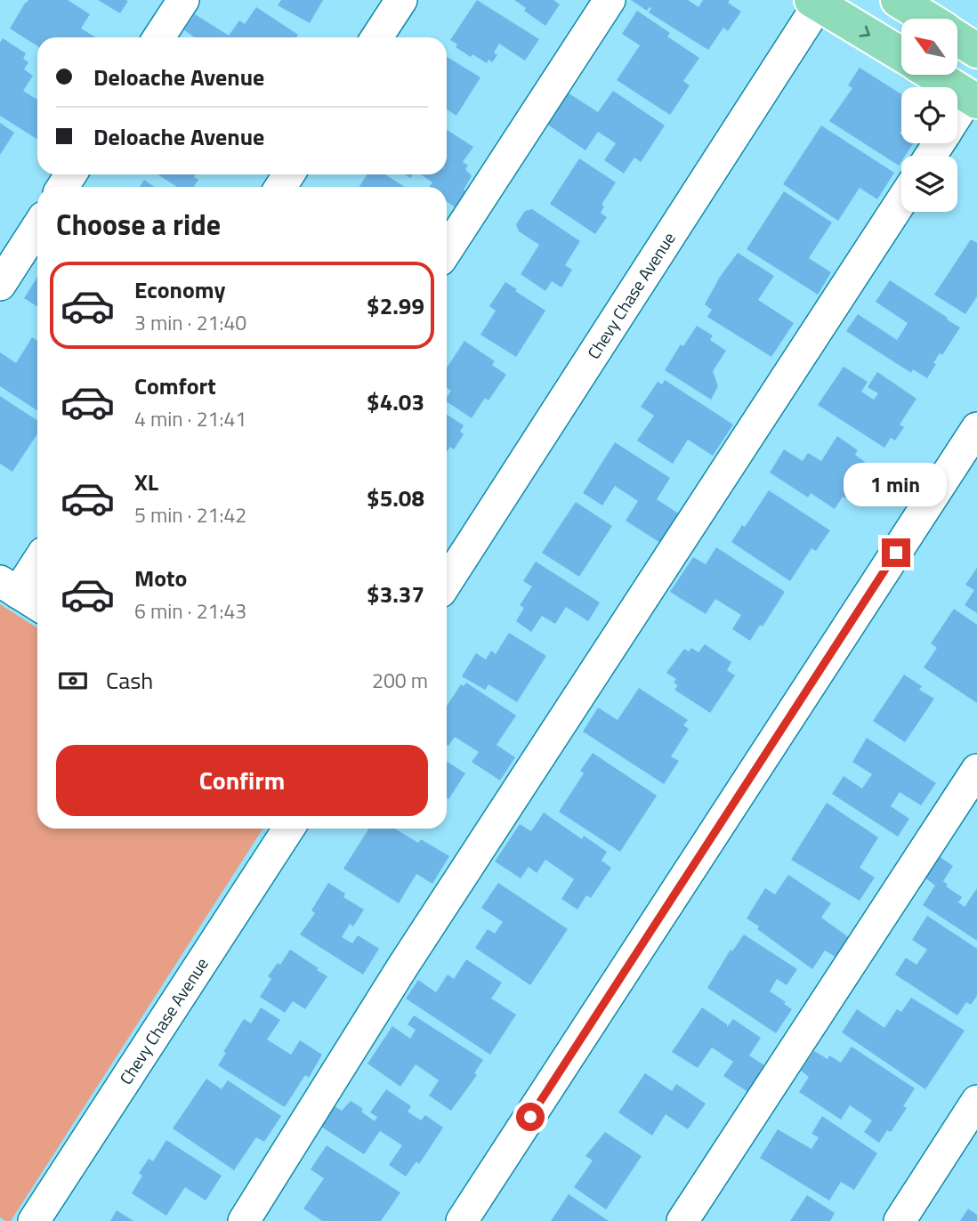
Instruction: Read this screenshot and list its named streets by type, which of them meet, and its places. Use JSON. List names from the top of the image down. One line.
{"streets":{"street":["Chevy Chase Avenue"]},"north":"top left","page":{"banner":["Deloache Avenue","Deloache Avenue"],"heading":"Choose a ride","list":[{"name":"Economy","note":"3 min · 21:40","value":"$2.99"},{"name":"Comfort","note":"4 min · 21:41","value":"$4.03"},{"name":"XL","note":"5 min · 21:42","value":"$5.08"},{"name":"Moto","note":"6 min · 21:43","value":"$3.37"}],"bubble":"1 min","pay":["Cash","200 m"],"buttons":"Confirm"}}
